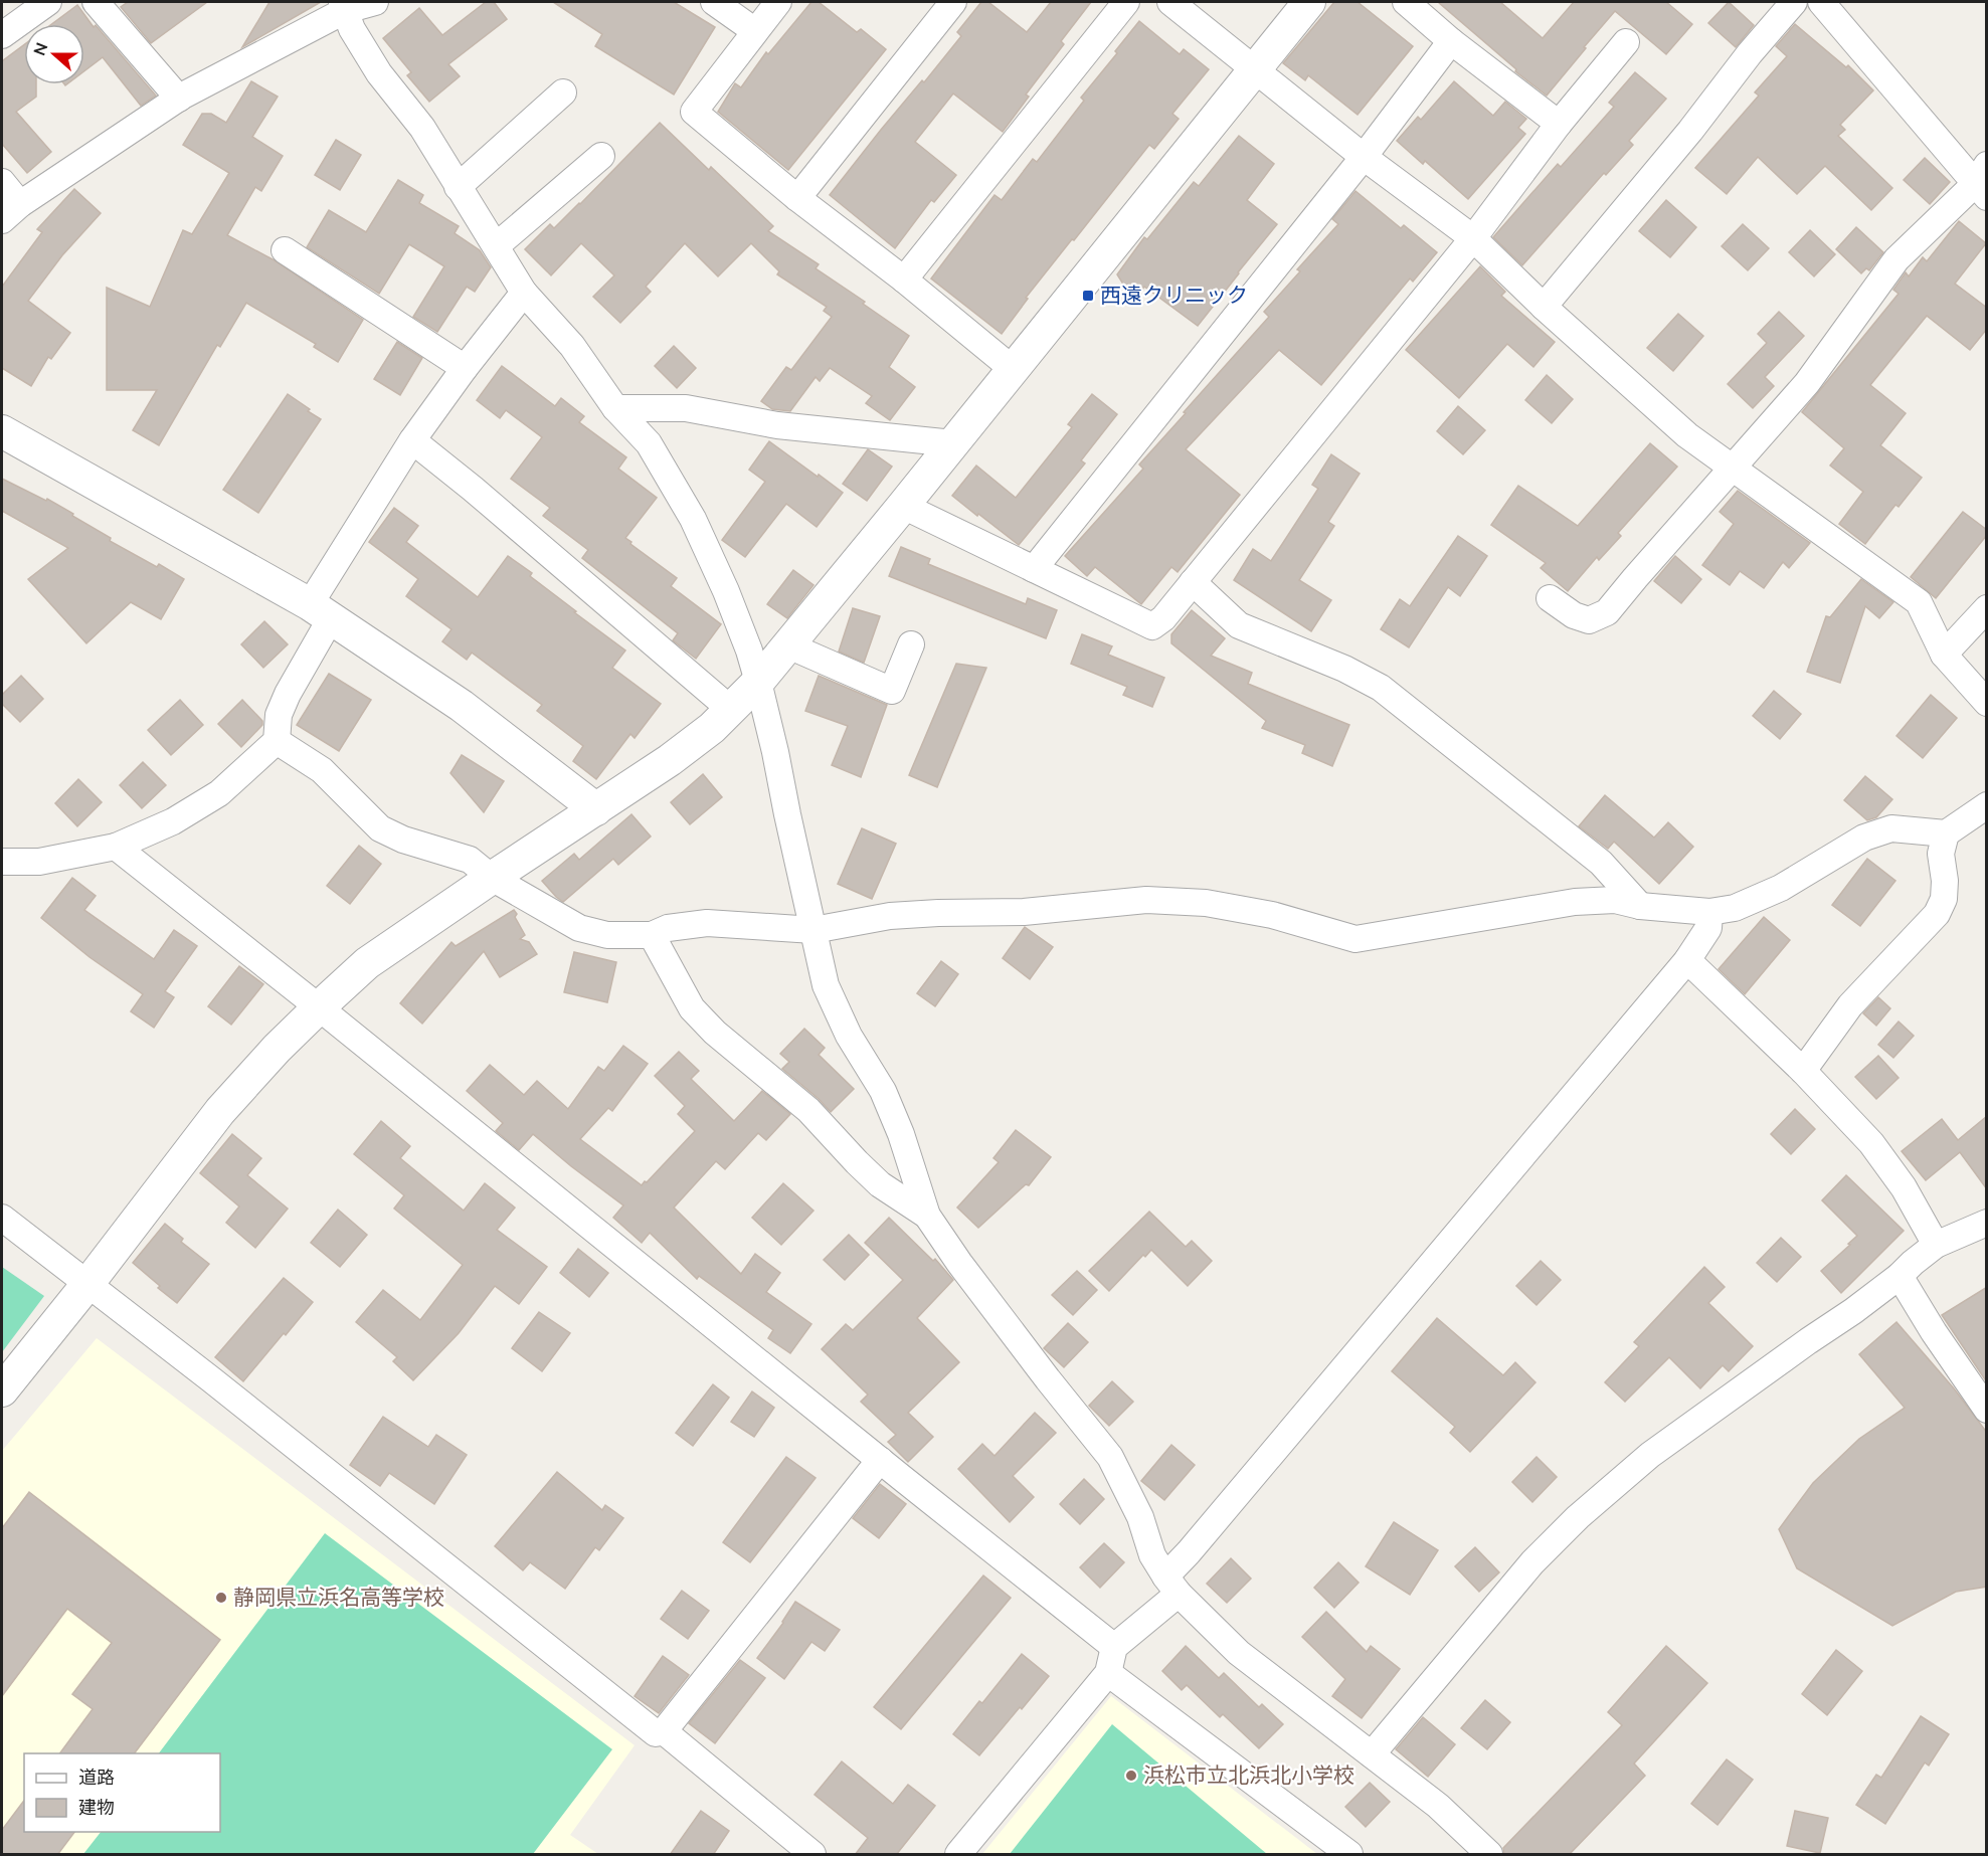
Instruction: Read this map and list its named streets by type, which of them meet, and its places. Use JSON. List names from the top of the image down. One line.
{"places":{"transit":["西遠クリニック"],"other":["静岡県立浜名高等学校","浜松市立北浜北小学校"]},"legend":["道路","建物"],"north":"left"}
